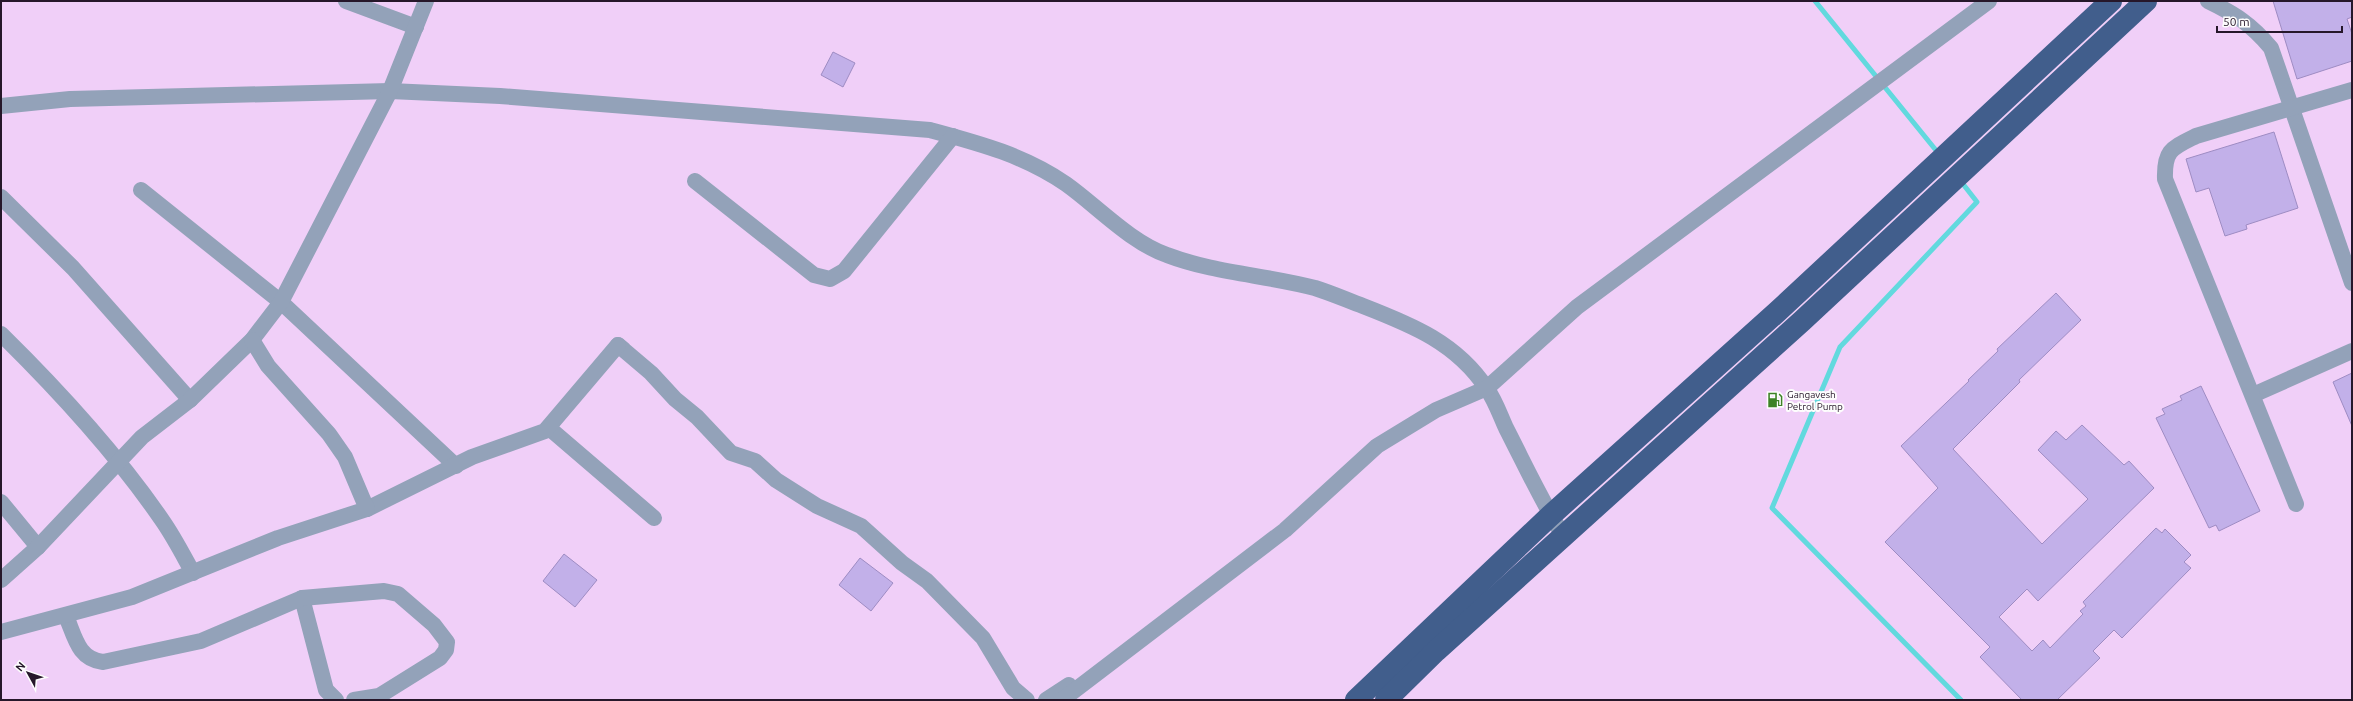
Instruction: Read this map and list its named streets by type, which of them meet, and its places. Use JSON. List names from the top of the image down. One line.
{"places":{"fuel station":["Gangavesh Petrol Pump"]},"scale_bar":"50 m","north":"top left"}
